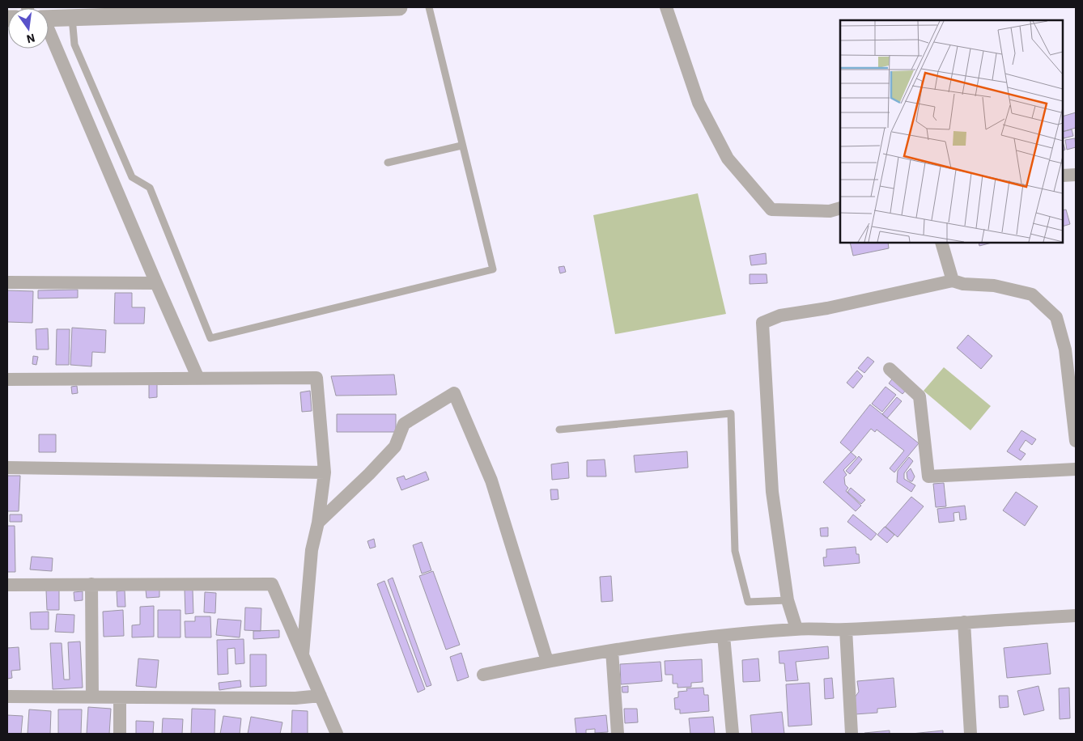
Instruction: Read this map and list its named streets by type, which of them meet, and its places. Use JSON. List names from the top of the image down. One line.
{"north":"bottom"}
